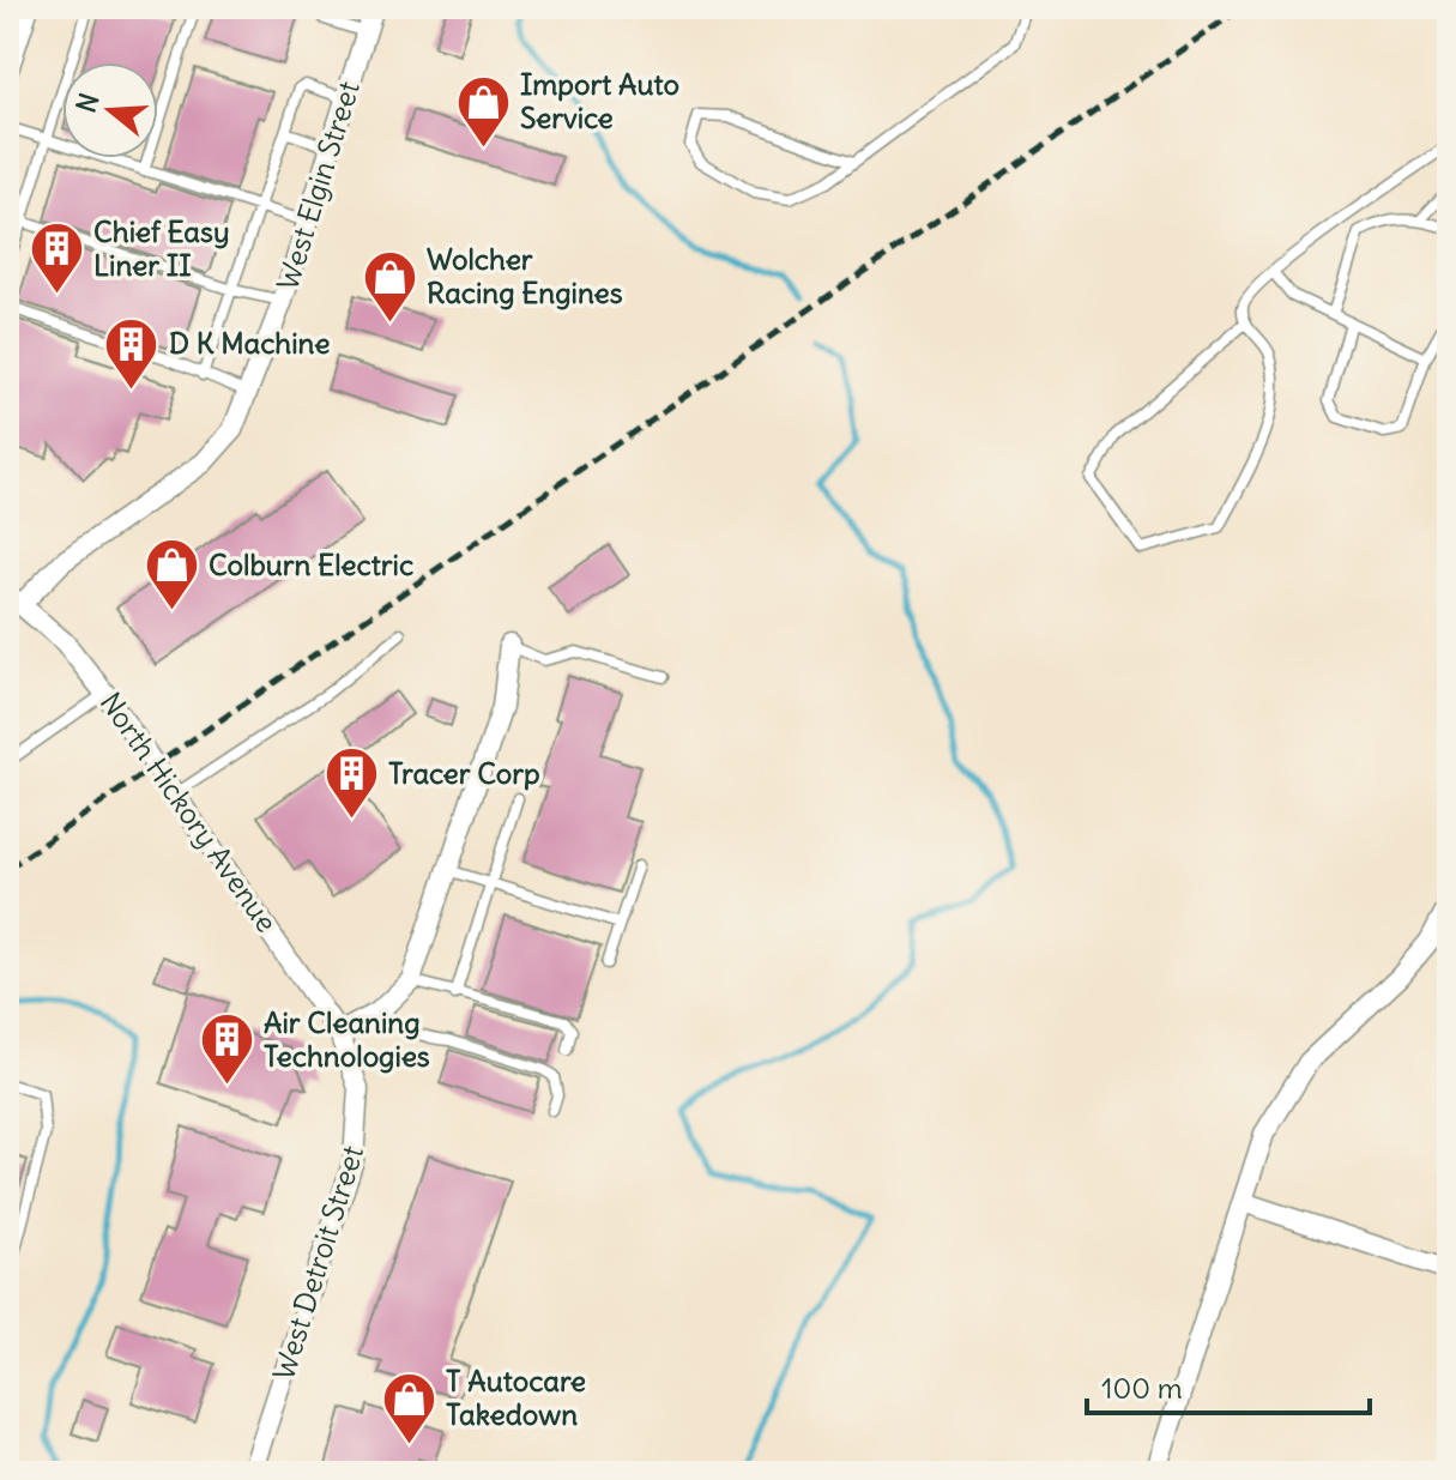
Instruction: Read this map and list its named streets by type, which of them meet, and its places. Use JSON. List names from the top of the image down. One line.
{"streets":{"street":["West Elgin Street","North Hickory Avenue","West Detroit Street"]},"crossings":[["West Elgin Street","North Hickory Avenue"],["North Hickory Avenue","West Detroit Street"]],"places":{"shop":["Import Auto Service","Wolcher Racing Engines","Colburn Electric","T Autocare Takedown"],"building":["Chief Easy Liner II","D K Machine","Tracer Corp","Air Cleaning Technologies"]},"scale_bar":"100 m","north":"left"}
